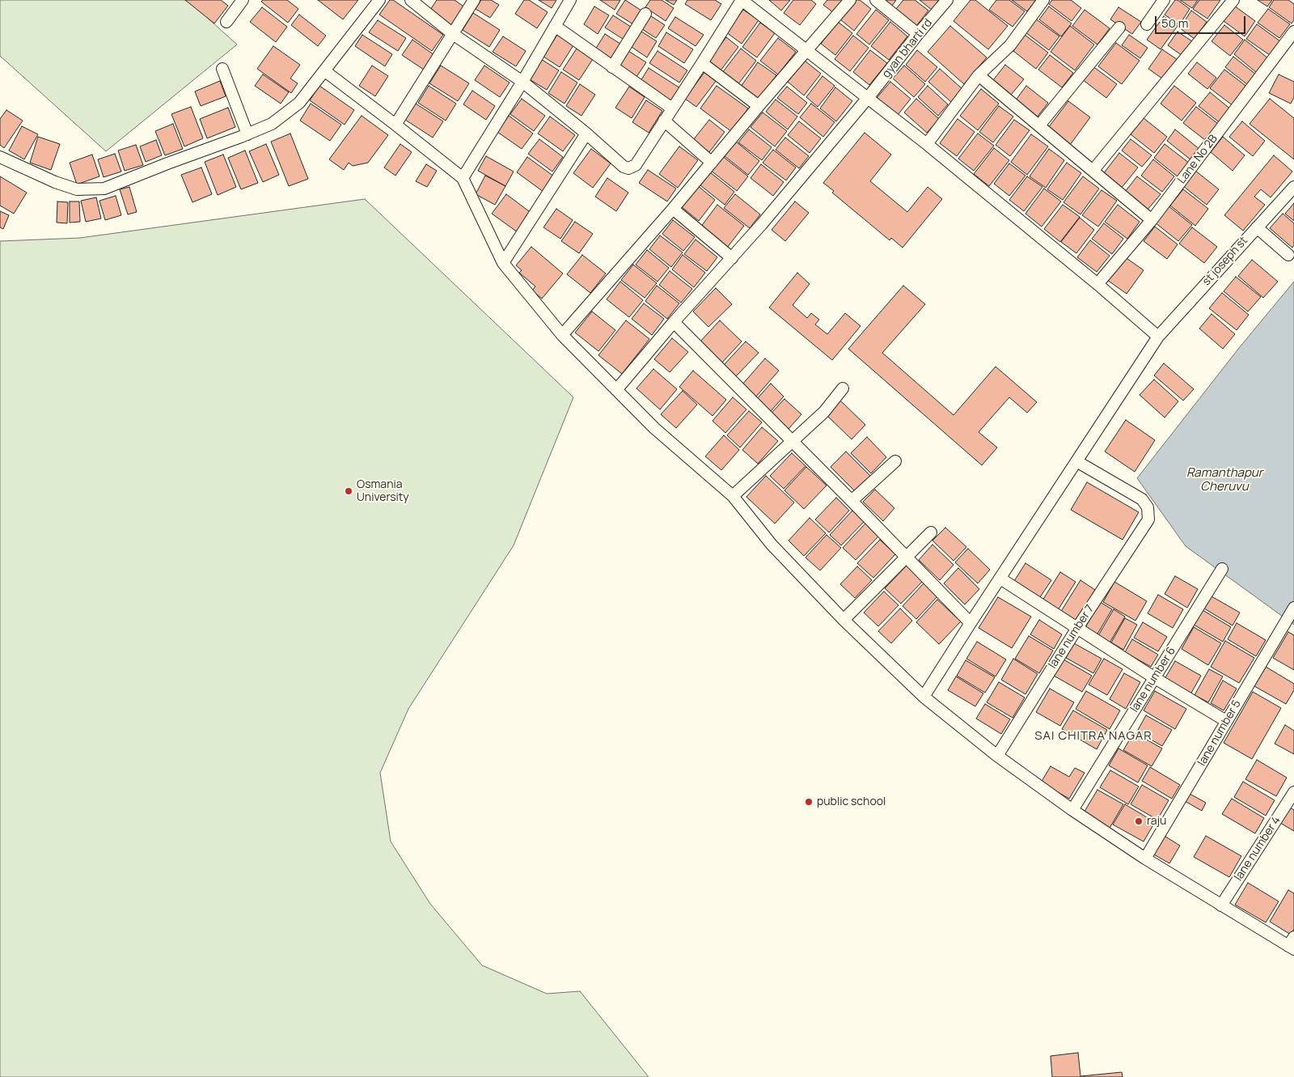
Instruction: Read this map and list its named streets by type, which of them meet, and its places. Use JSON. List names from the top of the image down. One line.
{"streets":{"street":["gyan bharti rd","Lane No 2B","st joseph st","lane number 7","lane number 6","lane number 5","lane number 4"]},"crossings":[["st joseph st","lane number 7"]],"districts":["SAI CHITRA NAGAR"],"water":["Ramanthapur Cheruvu"],"places":["Osmania University","public school","raju"],"scale_bar":"50 m"}
